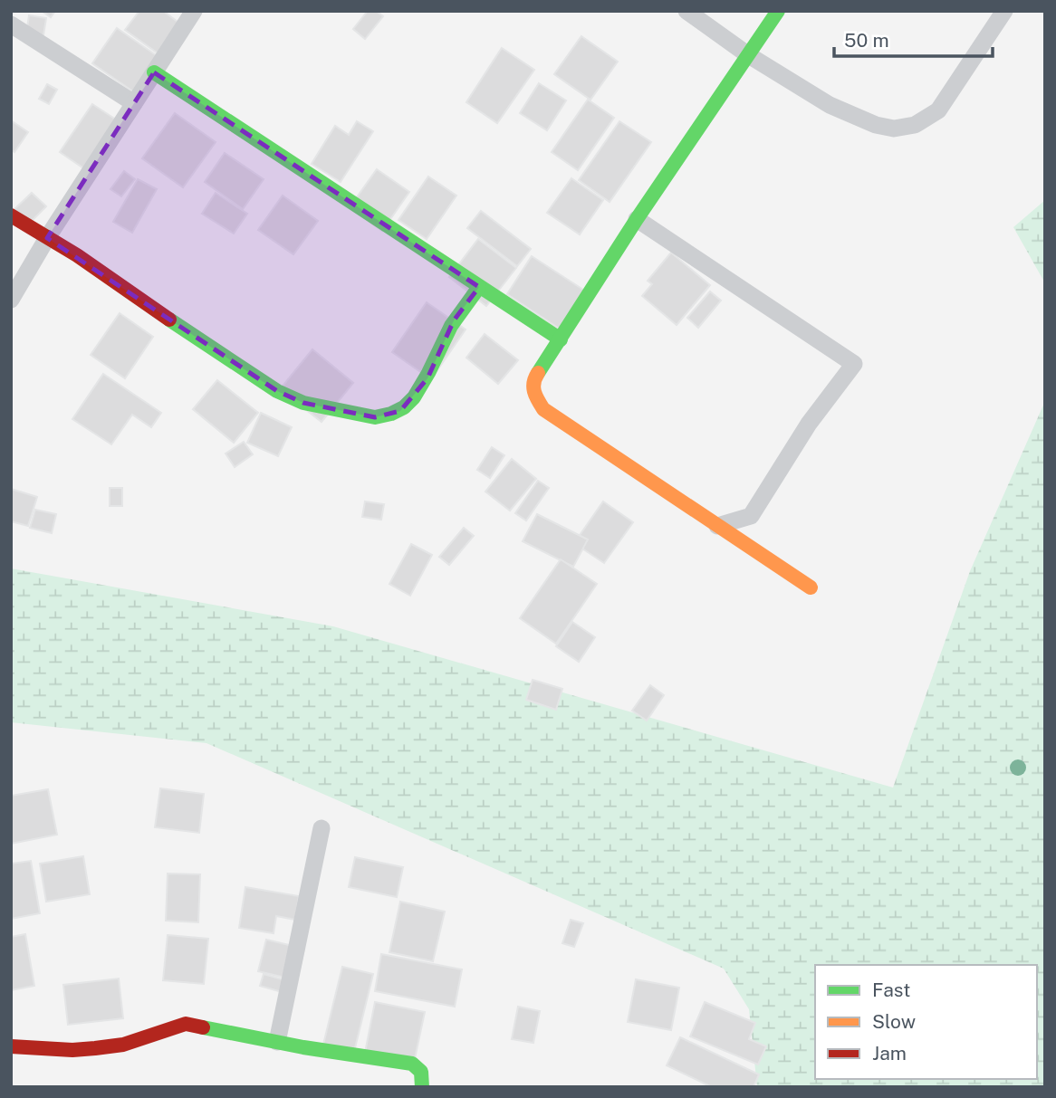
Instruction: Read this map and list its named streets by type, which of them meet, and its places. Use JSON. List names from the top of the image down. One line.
{"legend":["Fast","Slow","Jam"],"scale_bar":"50 m"}
